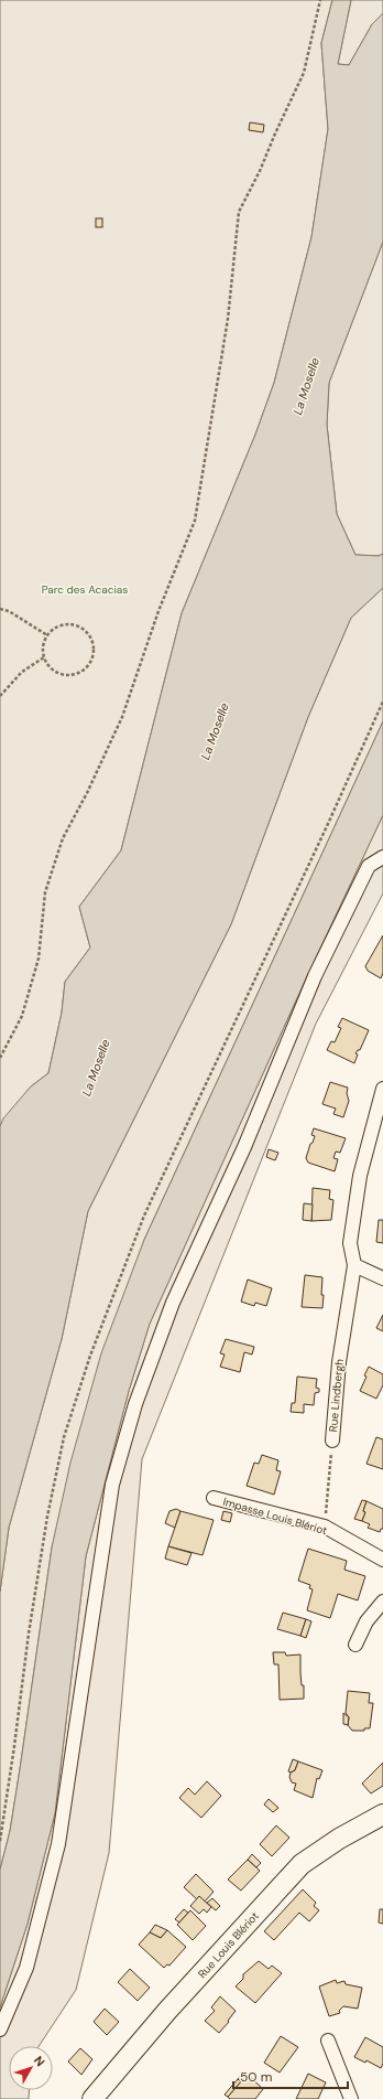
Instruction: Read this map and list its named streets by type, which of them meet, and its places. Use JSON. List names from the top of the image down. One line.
{"streets":{"street":["Rue Lindbergh","Impasse Louis Blériot","Rue Louis Blériot"]},"crossings":[["Rue Lindbergh","Impasse Louis Blériot"]],"water":["La Moselle"],"parks":["Parc des Acacias"],"scale_bar":"50 m","north":"top right"}
